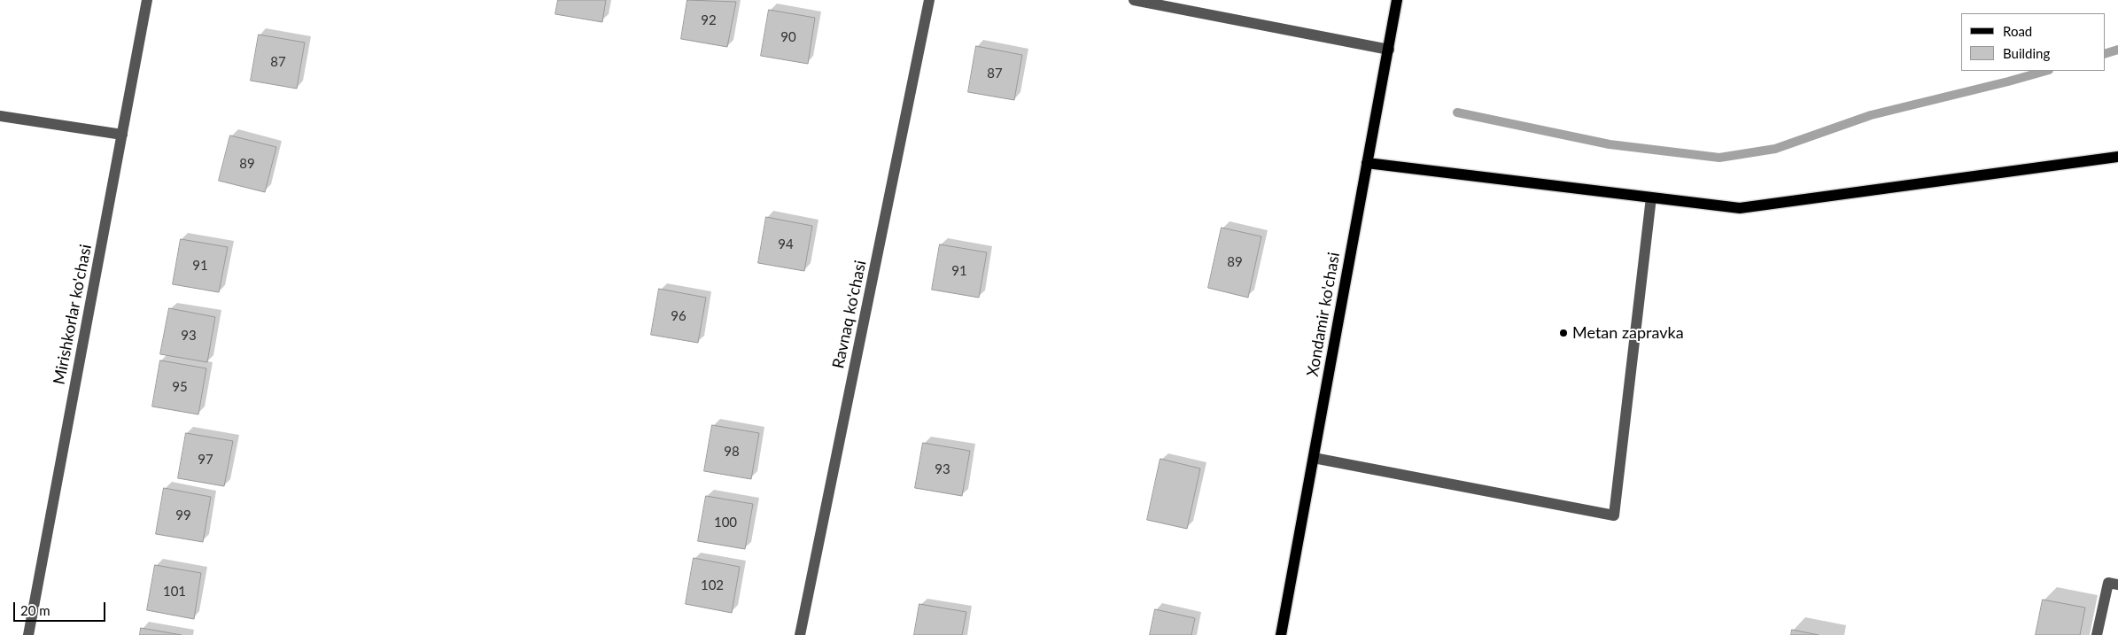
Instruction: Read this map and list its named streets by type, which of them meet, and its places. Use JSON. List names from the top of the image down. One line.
{"streets":{"main road":["Xondamir ko'chasi"],"street":["Mirishkorlar ko'chasi","Ravnaq ko'chasi"]},"places":["Metan zapravka"],"house_numbers":["92","90","87","87","89","94","89","91","91","96","93","95","98","97","93","99","100","102","101"],"legend":["Road","Building"],"scale_bar":"20 m"}
